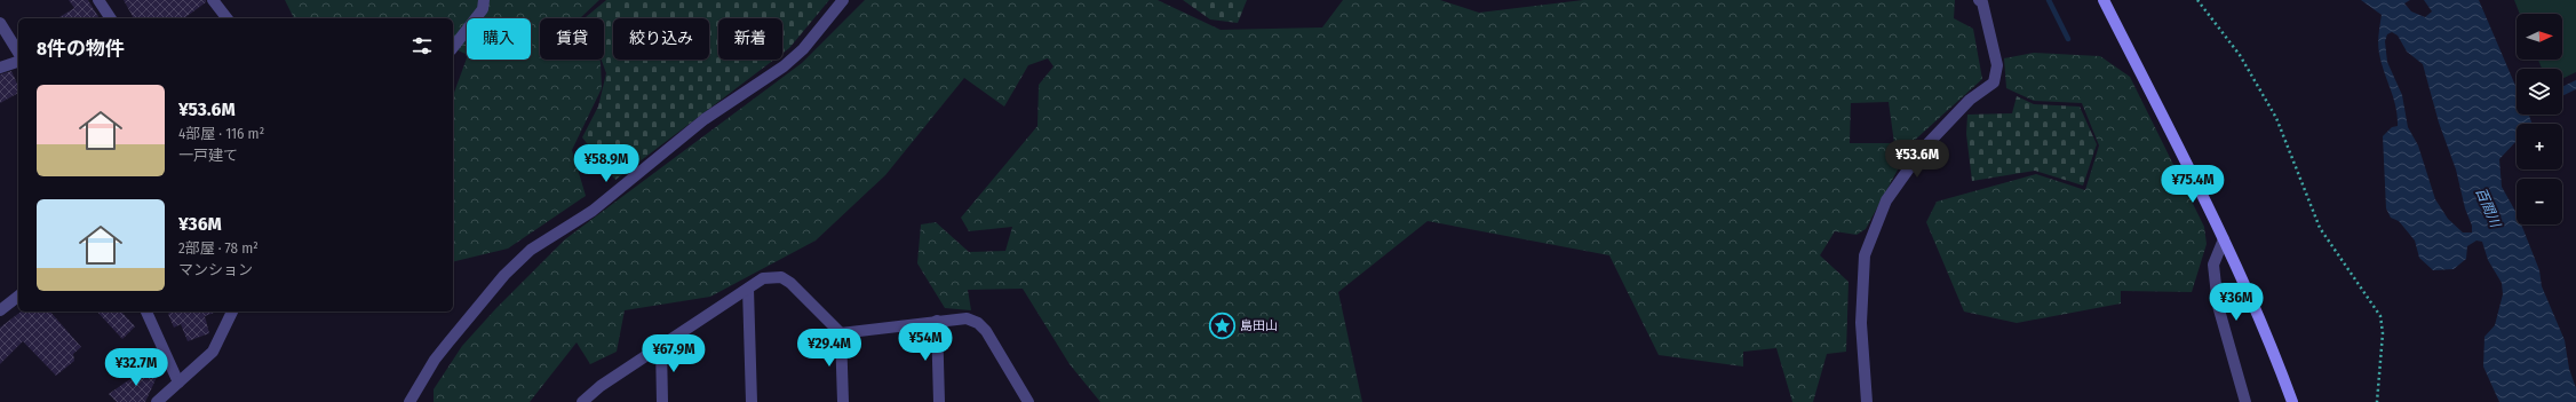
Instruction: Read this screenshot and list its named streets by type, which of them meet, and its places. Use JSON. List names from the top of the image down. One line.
{"water":["百間川"],"places":{"place":["島田山"]},"north":"right","page":{"map_buttons":["+","−"],"chip":["購入","賃貸","絞り込み","新着"],"heading":"8件の物件","list":[{"name":"¥53.6M","note":"4部屋 · 116 m² · 一戸建て"},{"name":"¥36M","note":"2部屋 · 78 m² · マンション"}],"price":["¥53.6M","¥58.9M","¥75.4M","¥36M","¥54M","¥29.4M","¥67.9M","¥32.7M"]}}
